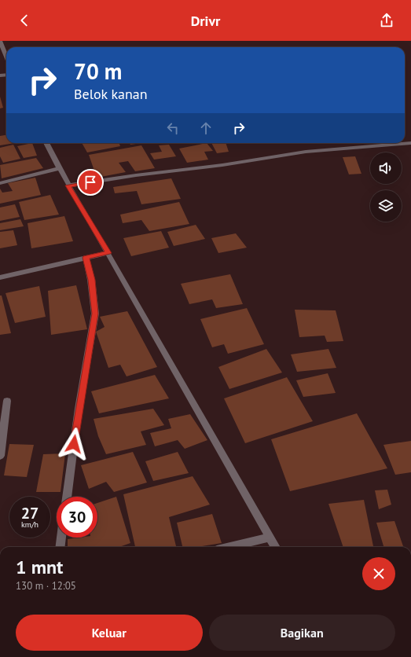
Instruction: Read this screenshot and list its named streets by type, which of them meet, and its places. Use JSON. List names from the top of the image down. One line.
{"page":{"header":"Drivr","turn":["70 m","Belok kanan"],"speed":"27 km/h","limit":"30","heading":["1 mnt","130 m · 12:05"],"buttons":["Keluar","Bagikan"]}}
